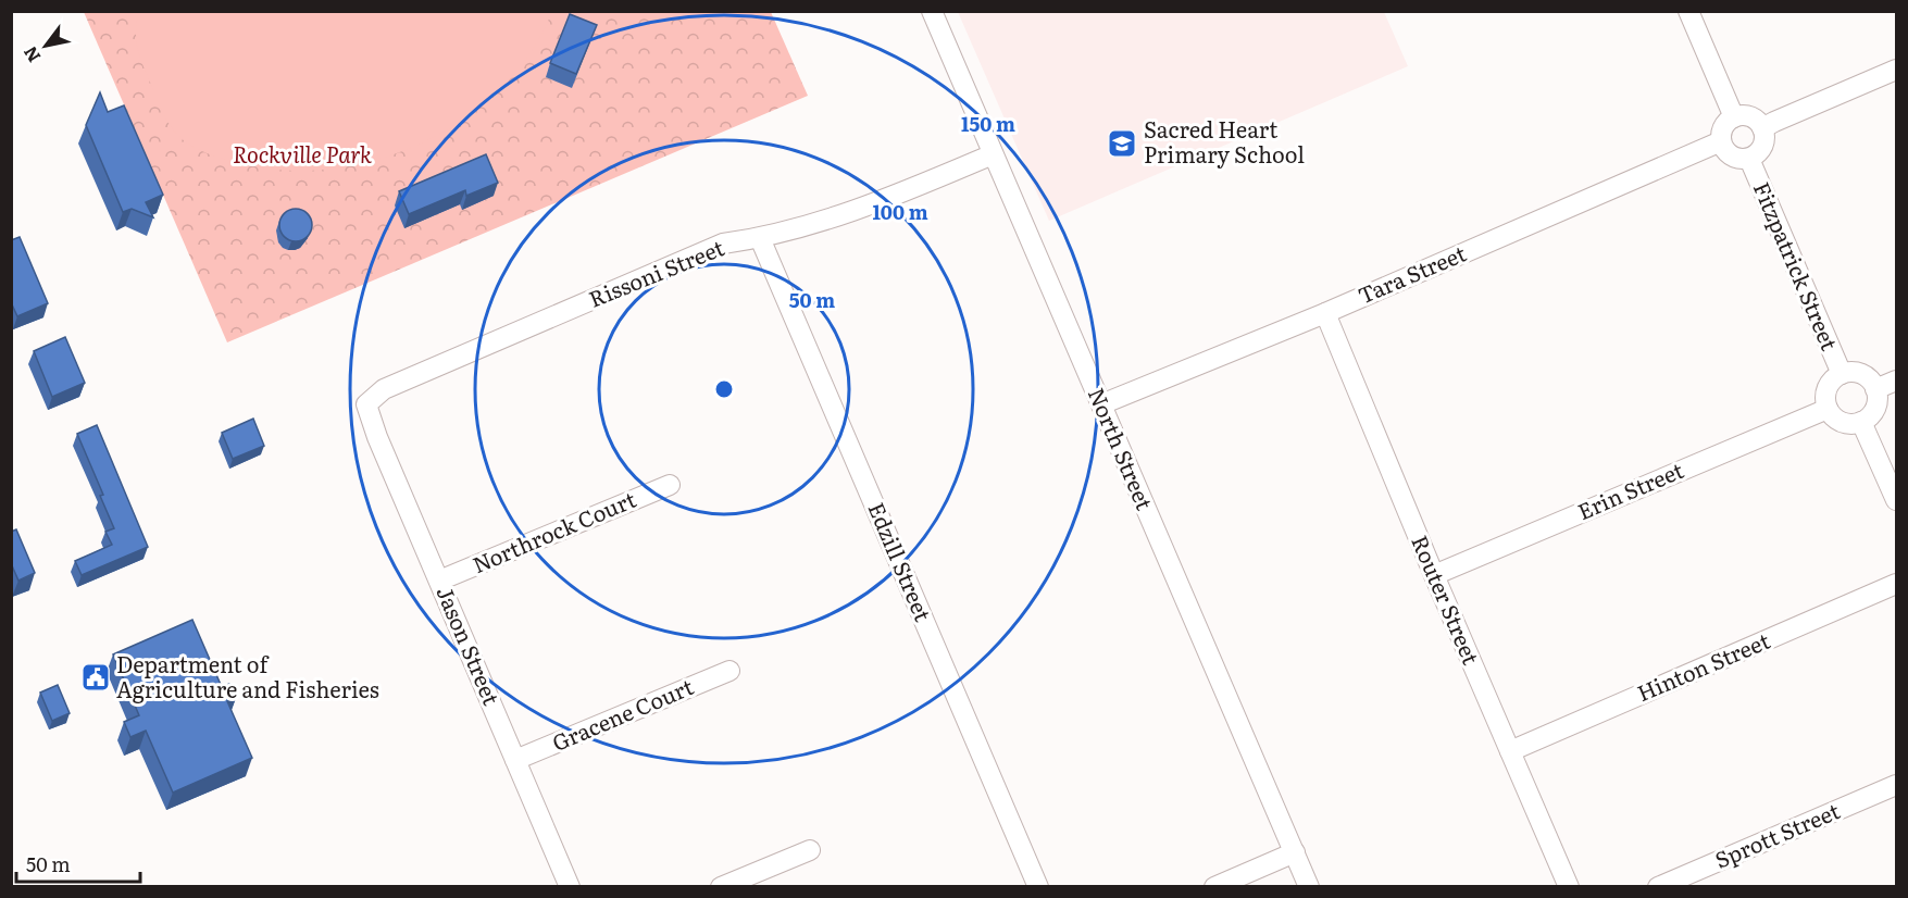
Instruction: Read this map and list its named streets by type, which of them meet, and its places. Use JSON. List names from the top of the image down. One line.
{"streets":{"street":["Fitzpatrick Street","Rissoni Street","Tara Street","North Street","Erin Street","Northrock Court","Edzill Street","Router Street","Jason Street","Hinton Street","Gracene Court","Sprott Street"]},"crossings":[["Fitzpatrick Street","Tara Street"],["Fitzpatrick Street","Erin Street"],["Rissoni Street","North Street"],["Rissoni Street","Edzill Street"],["Rissoni Street","Jason Street"],["Tara Street","North Street"],["Tara Street","Router Street"],["Erin Street","Router Street"],["Northrock Court","Jason Street"],["Router Street","Hinton Street"],["Jason Street","Gracene Court"]],"parks":["Rockville Park"],"places":{"school or university":["Sacred Heart Primary School"],"public building":["Department of Agriculture and Fisheries"]},"scale_bar":"50 m","north":"bottom left","rings":["150 m","100 m","50 m"]}
